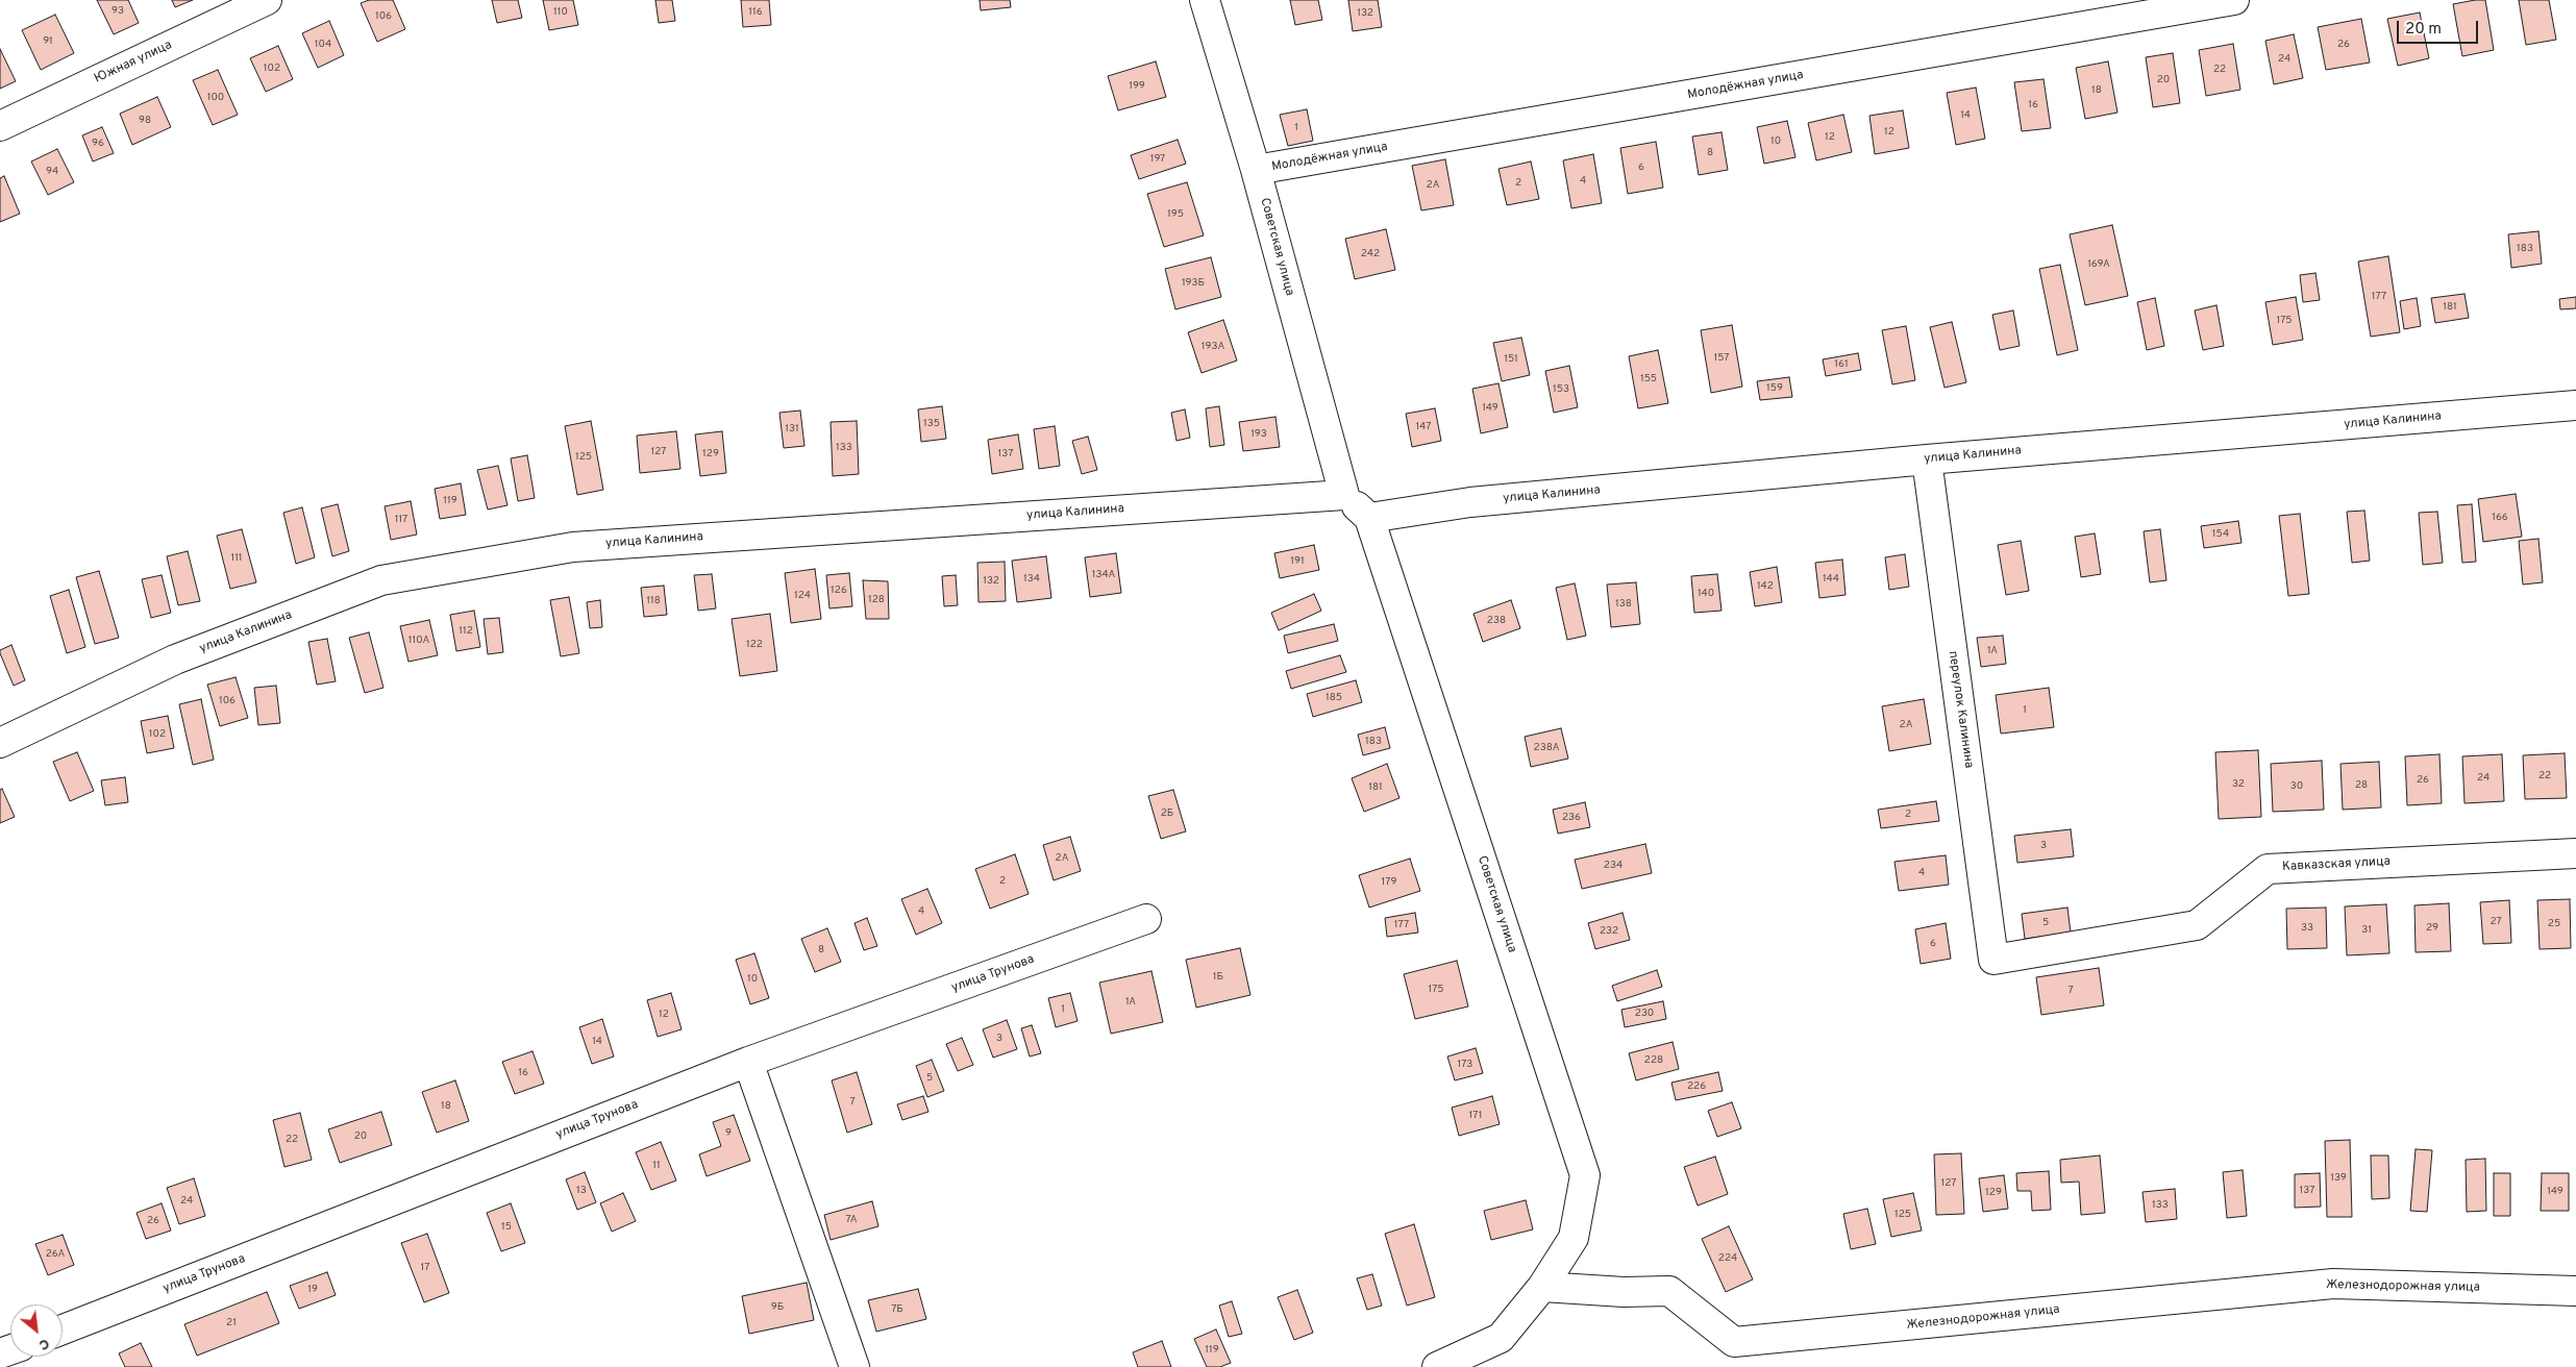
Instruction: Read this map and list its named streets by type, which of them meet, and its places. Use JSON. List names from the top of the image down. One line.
{"streets":{"street":["Южная улица","Молодёжная улица","Советская улица","улица Калинина","переулок Калинина","Кавказская улица","улица Трунова","Железнодорожная улица"]},"crossings":[["Молодёжная улица","Советская улица"],["Советская улица","улица Калинина"],["Советская улица","Железнодорожная улица"],["улица Калинина","переулок Калинина"],["переулок Калинина","Кавказская улица"]],"house_numbers":["93","110","116","132","106","91","104","26","24","102","22","20","199","18","100","16","14","98","1","12","12","10","96","8","197","6","94","4","2","2А","195","183","242","169А","193Б","177","181","175","193А","157","151","161","155","159","153","149","135","147","131","193","133","127","129","137","125","119","166","117","154","111","191","134А","134","144","132","142","126","140","124","128","118","138","238","112","110А","122","1А","185","106","1","2А","102","183","238А","22","24","26","32","28","30","181","2Б","2","236","3","2А","234","4","2","179","4","27","5","25","177","33","29","31","232","6","8","1Б","10","175","7","1А","1","230","12","3","14","228","173","16","5","226","7","18","171","9","20","22","11","139","127","13","137","149","129","24","133","125","7А","26","15","26А","224","17","19","9Б","7Б","21","119"],"scale_bar":"20 m","north":"bottom right"}
